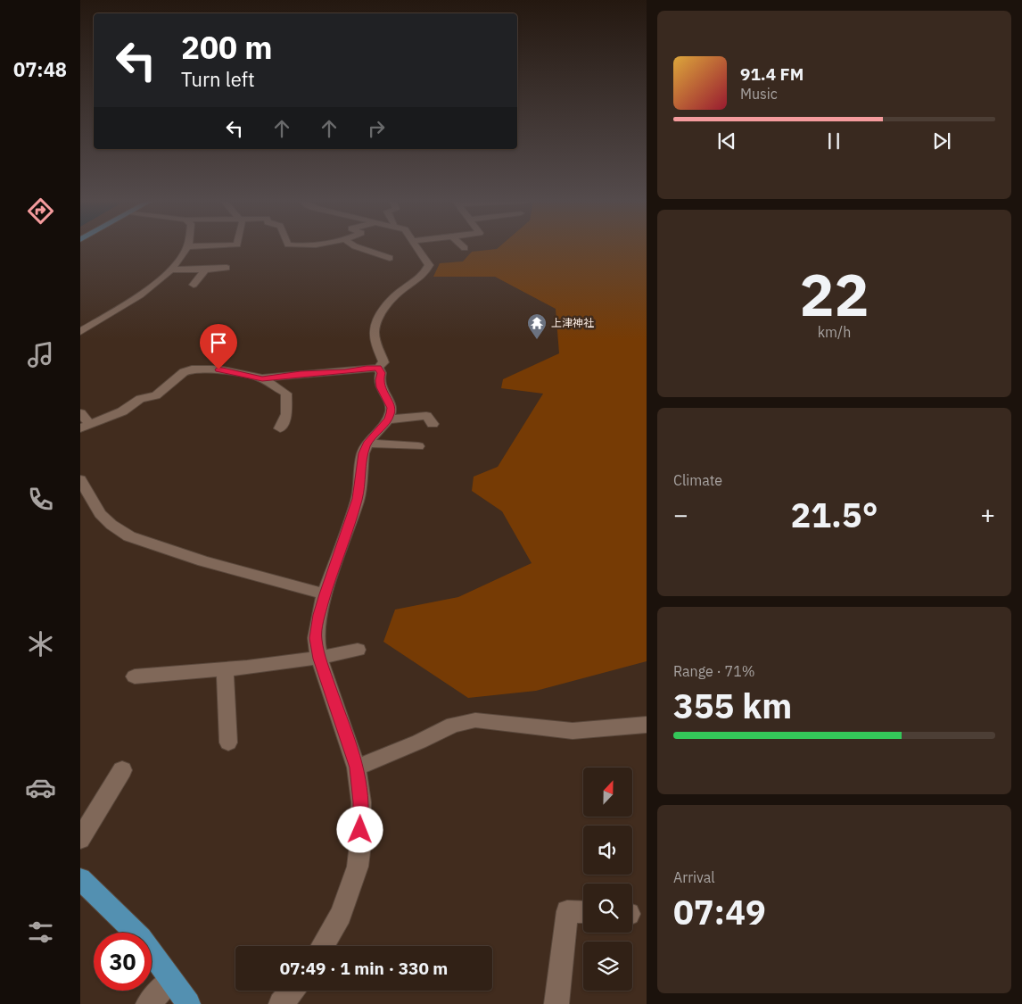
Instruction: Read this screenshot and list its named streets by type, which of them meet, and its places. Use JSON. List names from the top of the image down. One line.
{"places":{"temple":["上津神社"]},"north":"top","page":{"tabs":"07:48","turn":["200 m","Turn left"],"song":["91.4 FM","Music"],"tile":[["22","km/h"],"Climate",["Range · 71%","355 km"],["Arrival","07:49"]],"heat":["−","21.5°","+"],"limit":"30","trip":"07:49 · 1 min · 330 m"}}
